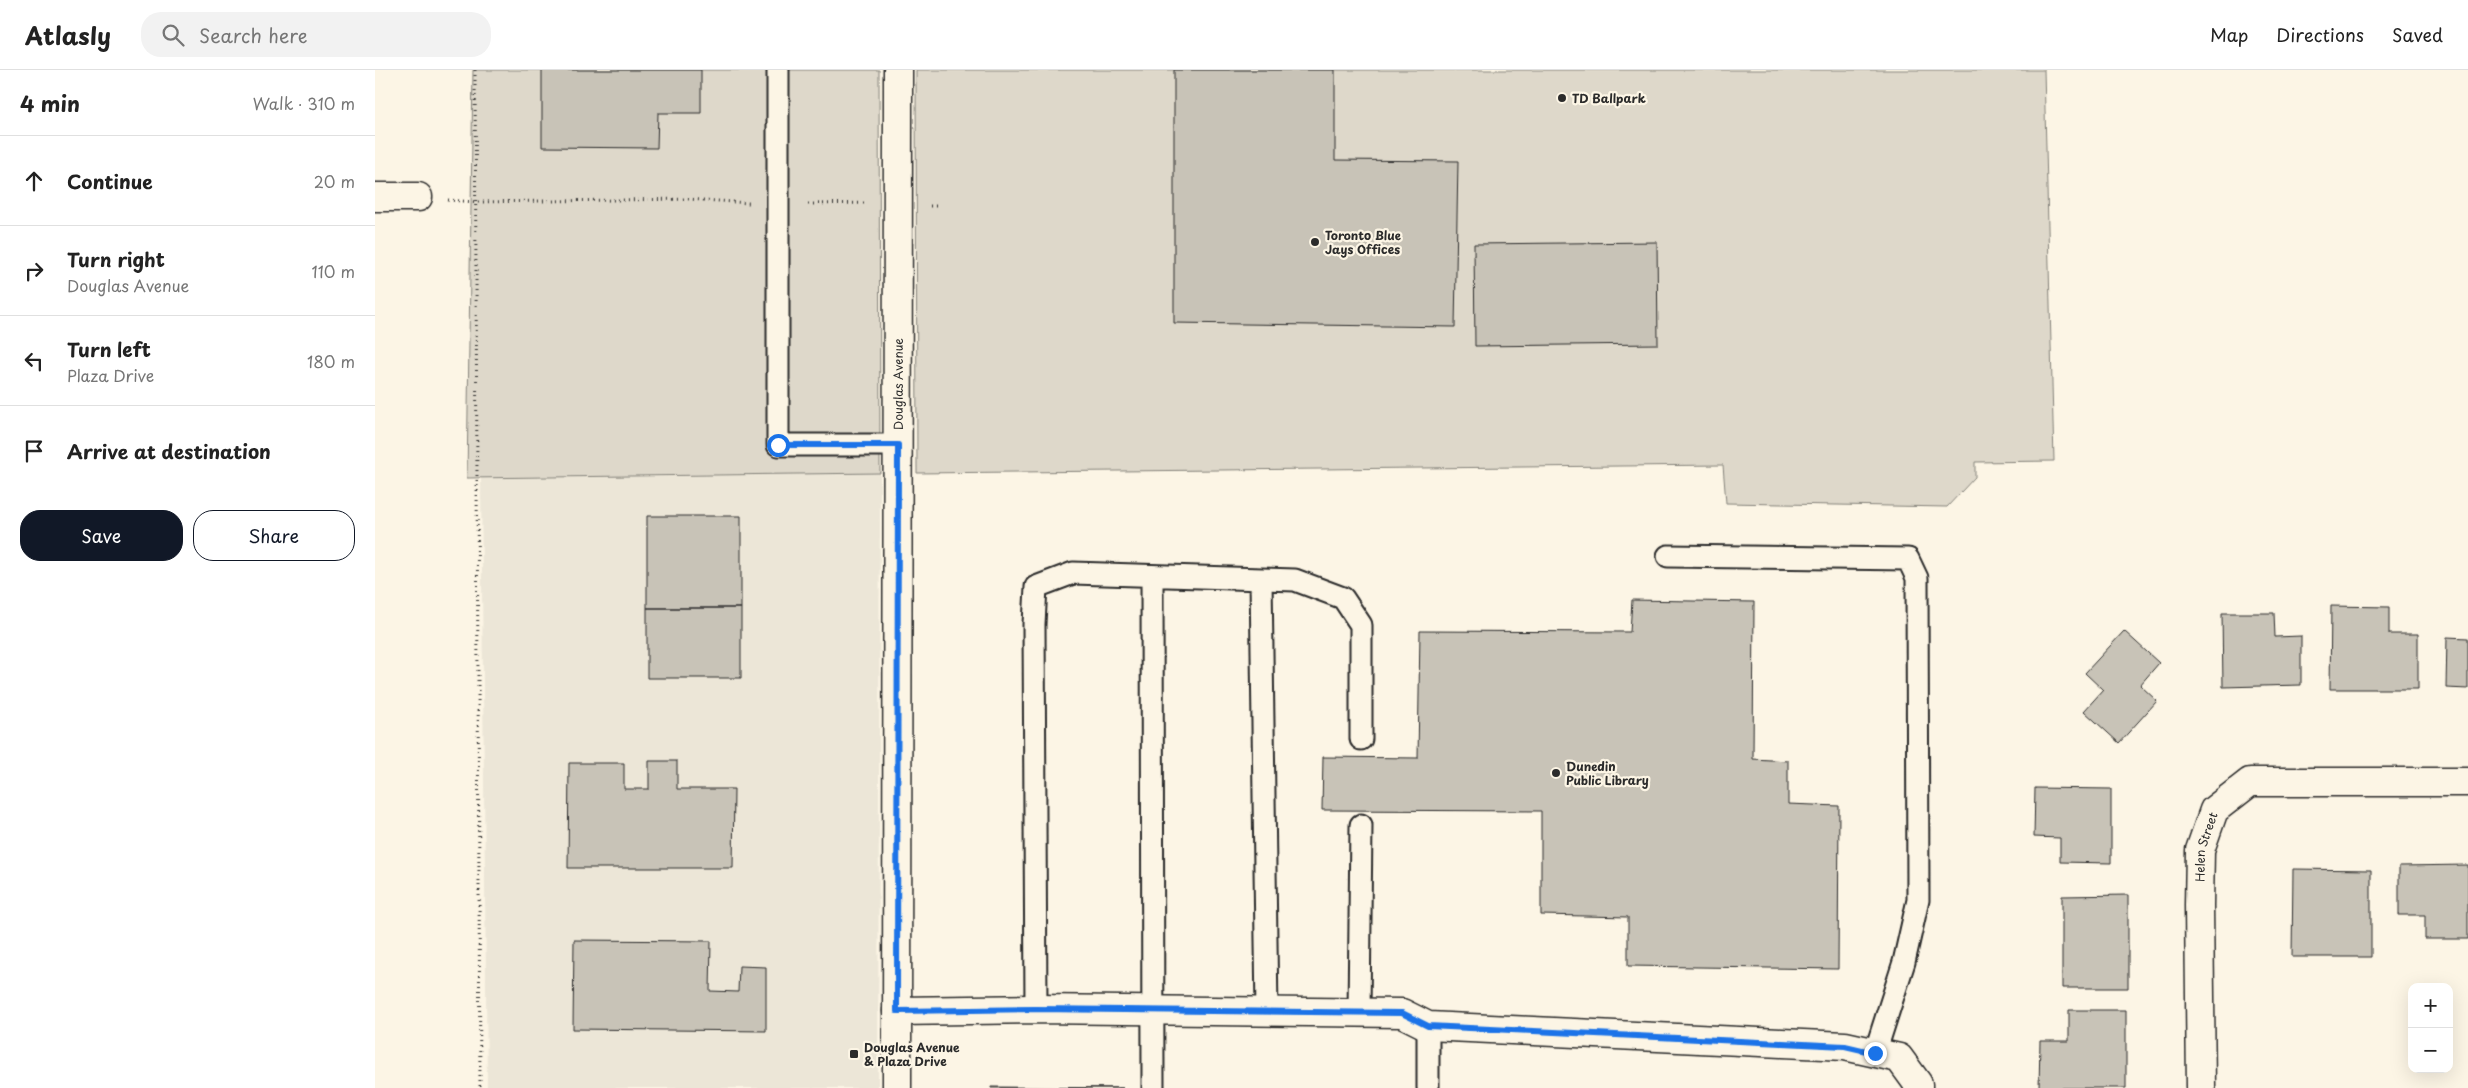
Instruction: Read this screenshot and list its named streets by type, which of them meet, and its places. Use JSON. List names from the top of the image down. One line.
{"streets":{"street":["Douglas Avenue","Helen Street"]},"places":{"other":["TD Ballpark","Toronto Blue Jays Offices","Dunedin Public Library"],"transit":["Douglas Avenue & Plaza Drive"]},"page":{"header":"Atlasly","search":"Search here","nav":["Map","Directions","Saved"],"heading":["4 min","Walk · 310 m"],"list":[["Continue","20 m"],["Turn right","Douglas Avenue","110 m"],["Turn left","Plaza Drive","180 m"],"Arrive at destination"],"buttons":["Save","Share"],"map_buttons":["+","−"]}}
